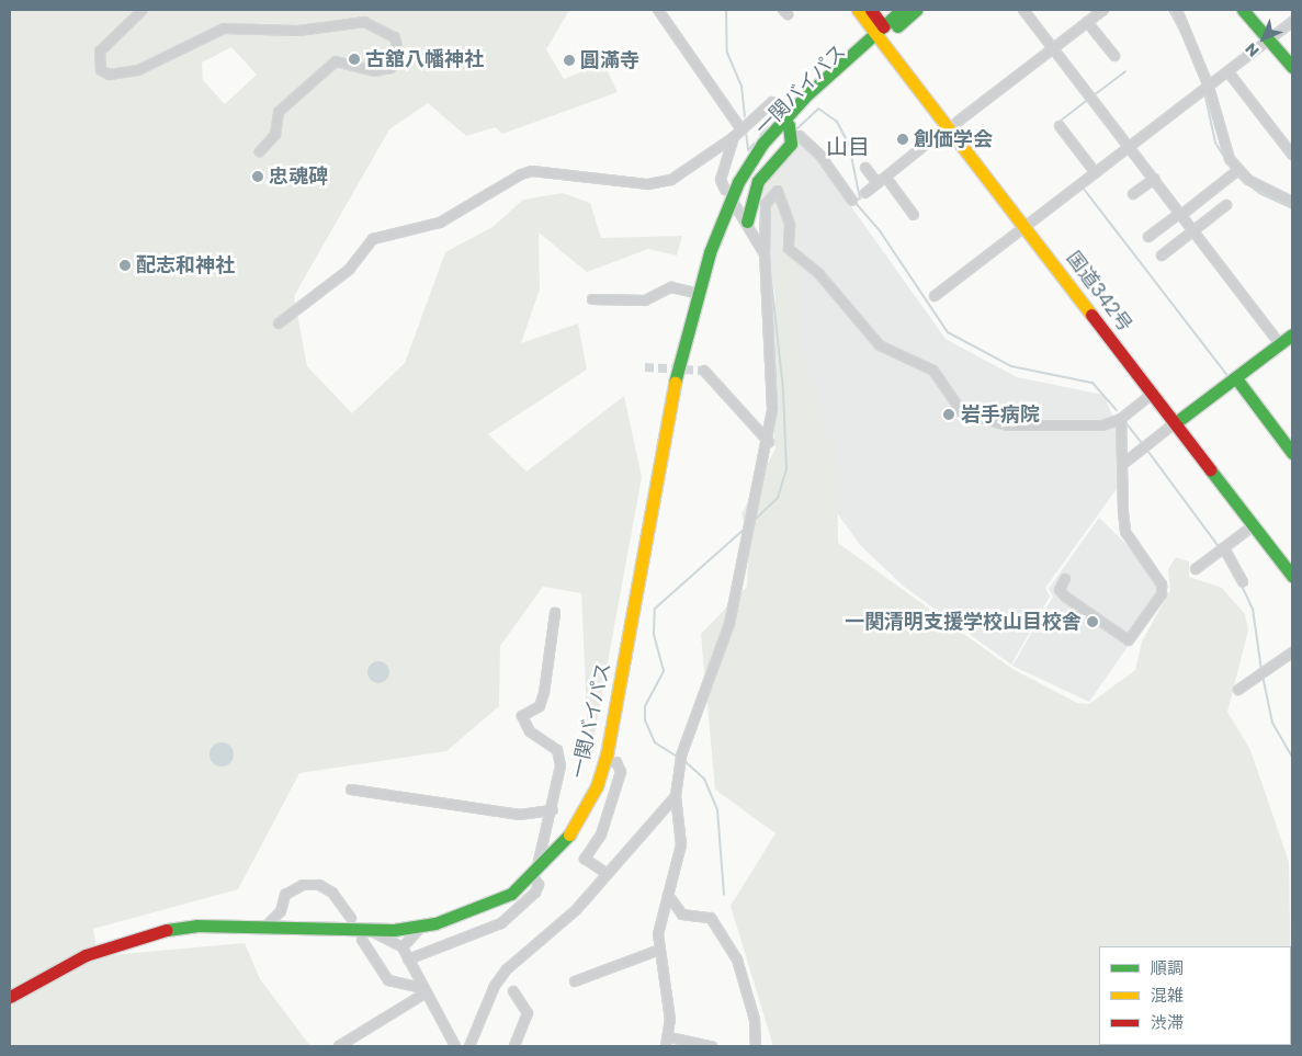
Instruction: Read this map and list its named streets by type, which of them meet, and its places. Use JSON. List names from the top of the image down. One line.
{"streets":{"main road":["一関バイパス","国道342号"]},"crossings":[["一関バイパス","国道342号"]],"districts":["山目"],"places":["古舘八幡神社","圓滿寺","創価学会","忠魂碑","配志和神社","岩手病院","一関清明支援学校山目校舎"],"legend":["順調","混雑","渋滞"],"north":"bottom left"}
